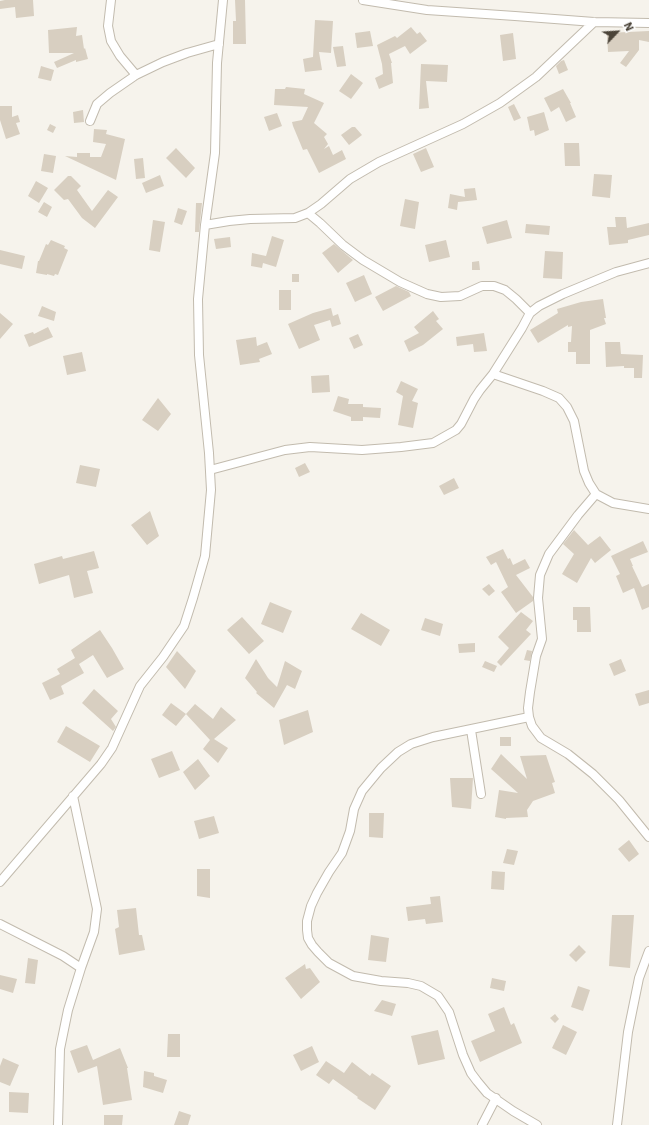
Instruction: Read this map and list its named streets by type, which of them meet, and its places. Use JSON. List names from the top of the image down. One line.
{"north":"top right"}
